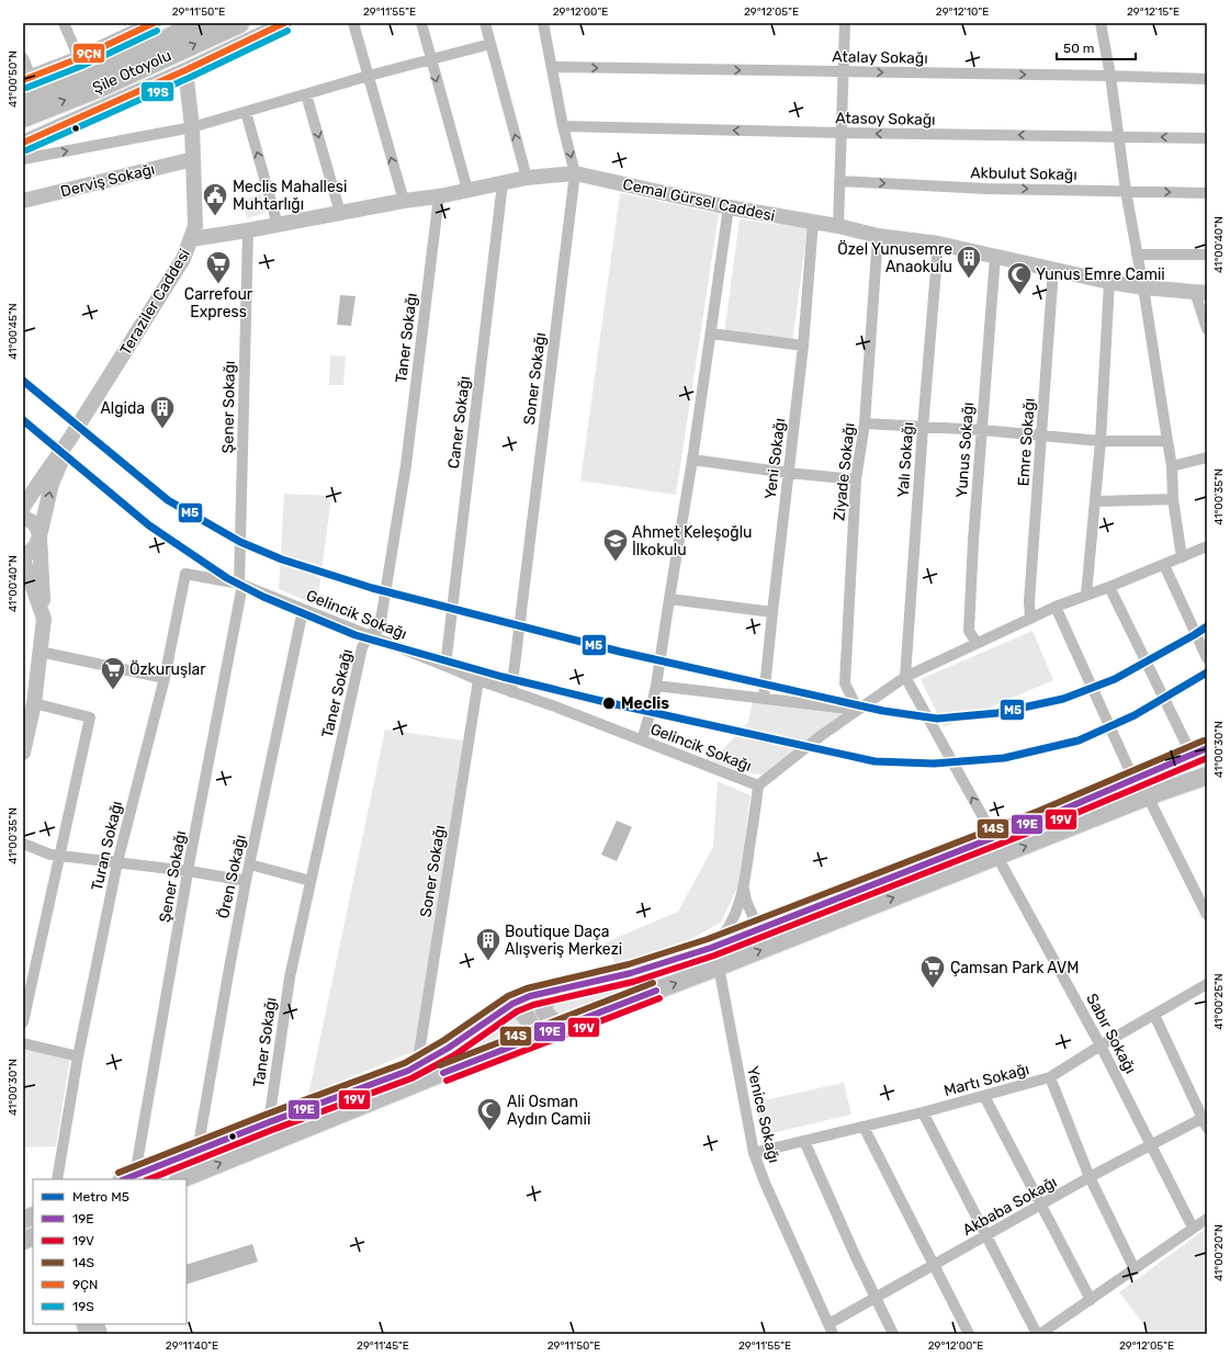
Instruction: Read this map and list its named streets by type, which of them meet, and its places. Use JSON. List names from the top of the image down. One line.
{"streets":{"highway":["Şile Otoyolu"],"main road":["Derviş Sokağı","Cemal Gürsel Caddesi","Teraziler Caddesi"],"street":["Atalay Sokağı","Atasoy Sokağı","Akbulut Sokağı","Taner Sokağı","Soner Sokağı","Şener Sokağı","Caner Sokağı","Emre Sokağı","Yunus Sokağı","Yeni Sokağı","Yalı Sokağı","Ziyade Sokağı","Gelincik Sokağı","Turan Sokağı","Ören Sokağı","Sabır Sokağı","Martı Sokağı","Yenice Sokağı","Akbaba Sokağı"]},"crossings":[["Derviş Sokağı","Teraziler Caddesi"],["Cemal Gürsel Caddesi","Teraziler Caddesi"],["Cemal Gürsel Caddesi","Taner Sokağı"],["Cemal Gürsel Caddesi","Soner Sokağı"],["Cemal Gürsel Caddesi","Şener Sokağı"],["Cemal Gürsel Caddesi","Caner Sokağı"],["Cemal Gürsel Caddesi","Emre Sokağı"],["Cemal Gürsel Caddesi","Yunus Sokağı"],["Cemal Gürsel Caddesi","Yeni Sokağı"],["Cemal Gürsel Caddesi","Yalı Sokağı"],["Cemal Gürsel Caddesi","Ziyade Sokağı"],["Taner Sokağı","Gelincik Sokağı"],["Soner Sokağı","Gelincik Sokağı"],["Şener Sokağı","Gelincik Sokağı"],["Şener Sokağı","Turan Sokağı"],["Caner Sokağı","Gelincik Sokağı"],["Gelincik Sokağı","Turan Sokağı"],["Gelincik Sokağı","Ören Sokağı"],["Sabır Sokağı","Martı Sokağı"],["Sabır Sokağı","Akbaba Sokağı"],["Martı Sokağı","Yenice Sokağı"],["Yenice Sokağı","Akbaba Sokağı"]],"one_way":["Atalay Sokağı","Atasoy Sokağı","Akbulut Sokağı"],"places":{"public building":["Meclis Mahallesi Muhtarlığı"],"building":["Özel Yunusemre Anaokulu","Algida","Boutique Daça Alışveriş Merkezi"],"supermarket":["Carrefour Express","Özkuruşlar","Çamsan Park AVM"],"mosque":["Yunus Emre Camii","Ali Osman Aydın Camii"],"school or university":["Ahmet Keleşoğlu İlkokulu"],"other":["Meclis"]},"lines":["transit line 9ÇN","transit line 19S","metro line M5","transit line 14S","transit line 19E","transit line 19V"],"legend":["Metro M5","19E","19V","14S","9ÇN","19S"],"scale_bar":"50 m","coordinates":["29°11'50\"E","29°11'55\"E","29°12'00\"E","29°12'05\"E","29°12'10\"E","29°12'15\"E","41°00'50\"N","41°00'40\"N","41°00'45\"N","41°00'35\"N","41°00'30\"N","41°00'25\"N","41°00'20\"N","29°11'40\"E","29°11'45\"E"]}
